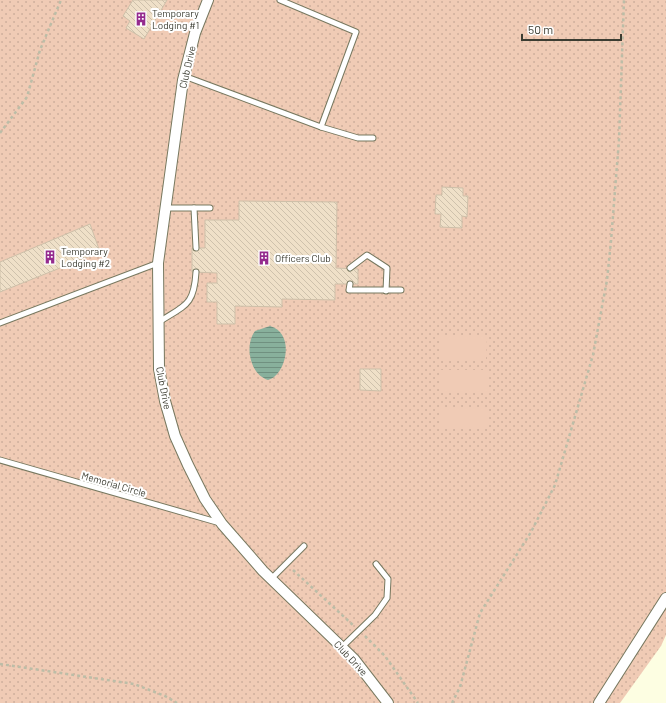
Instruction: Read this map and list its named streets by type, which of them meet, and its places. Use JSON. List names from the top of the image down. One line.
{"streets":{"street":["Club Drive"],"lane":["Memorial Circle"]},"crossings":[["Club Drive","Memorial Circle"]],"places":{"building":["Temporary Lodging #1","Temporary Lodging #2","Officers Club"]},"scale_bar":"50 m"}
